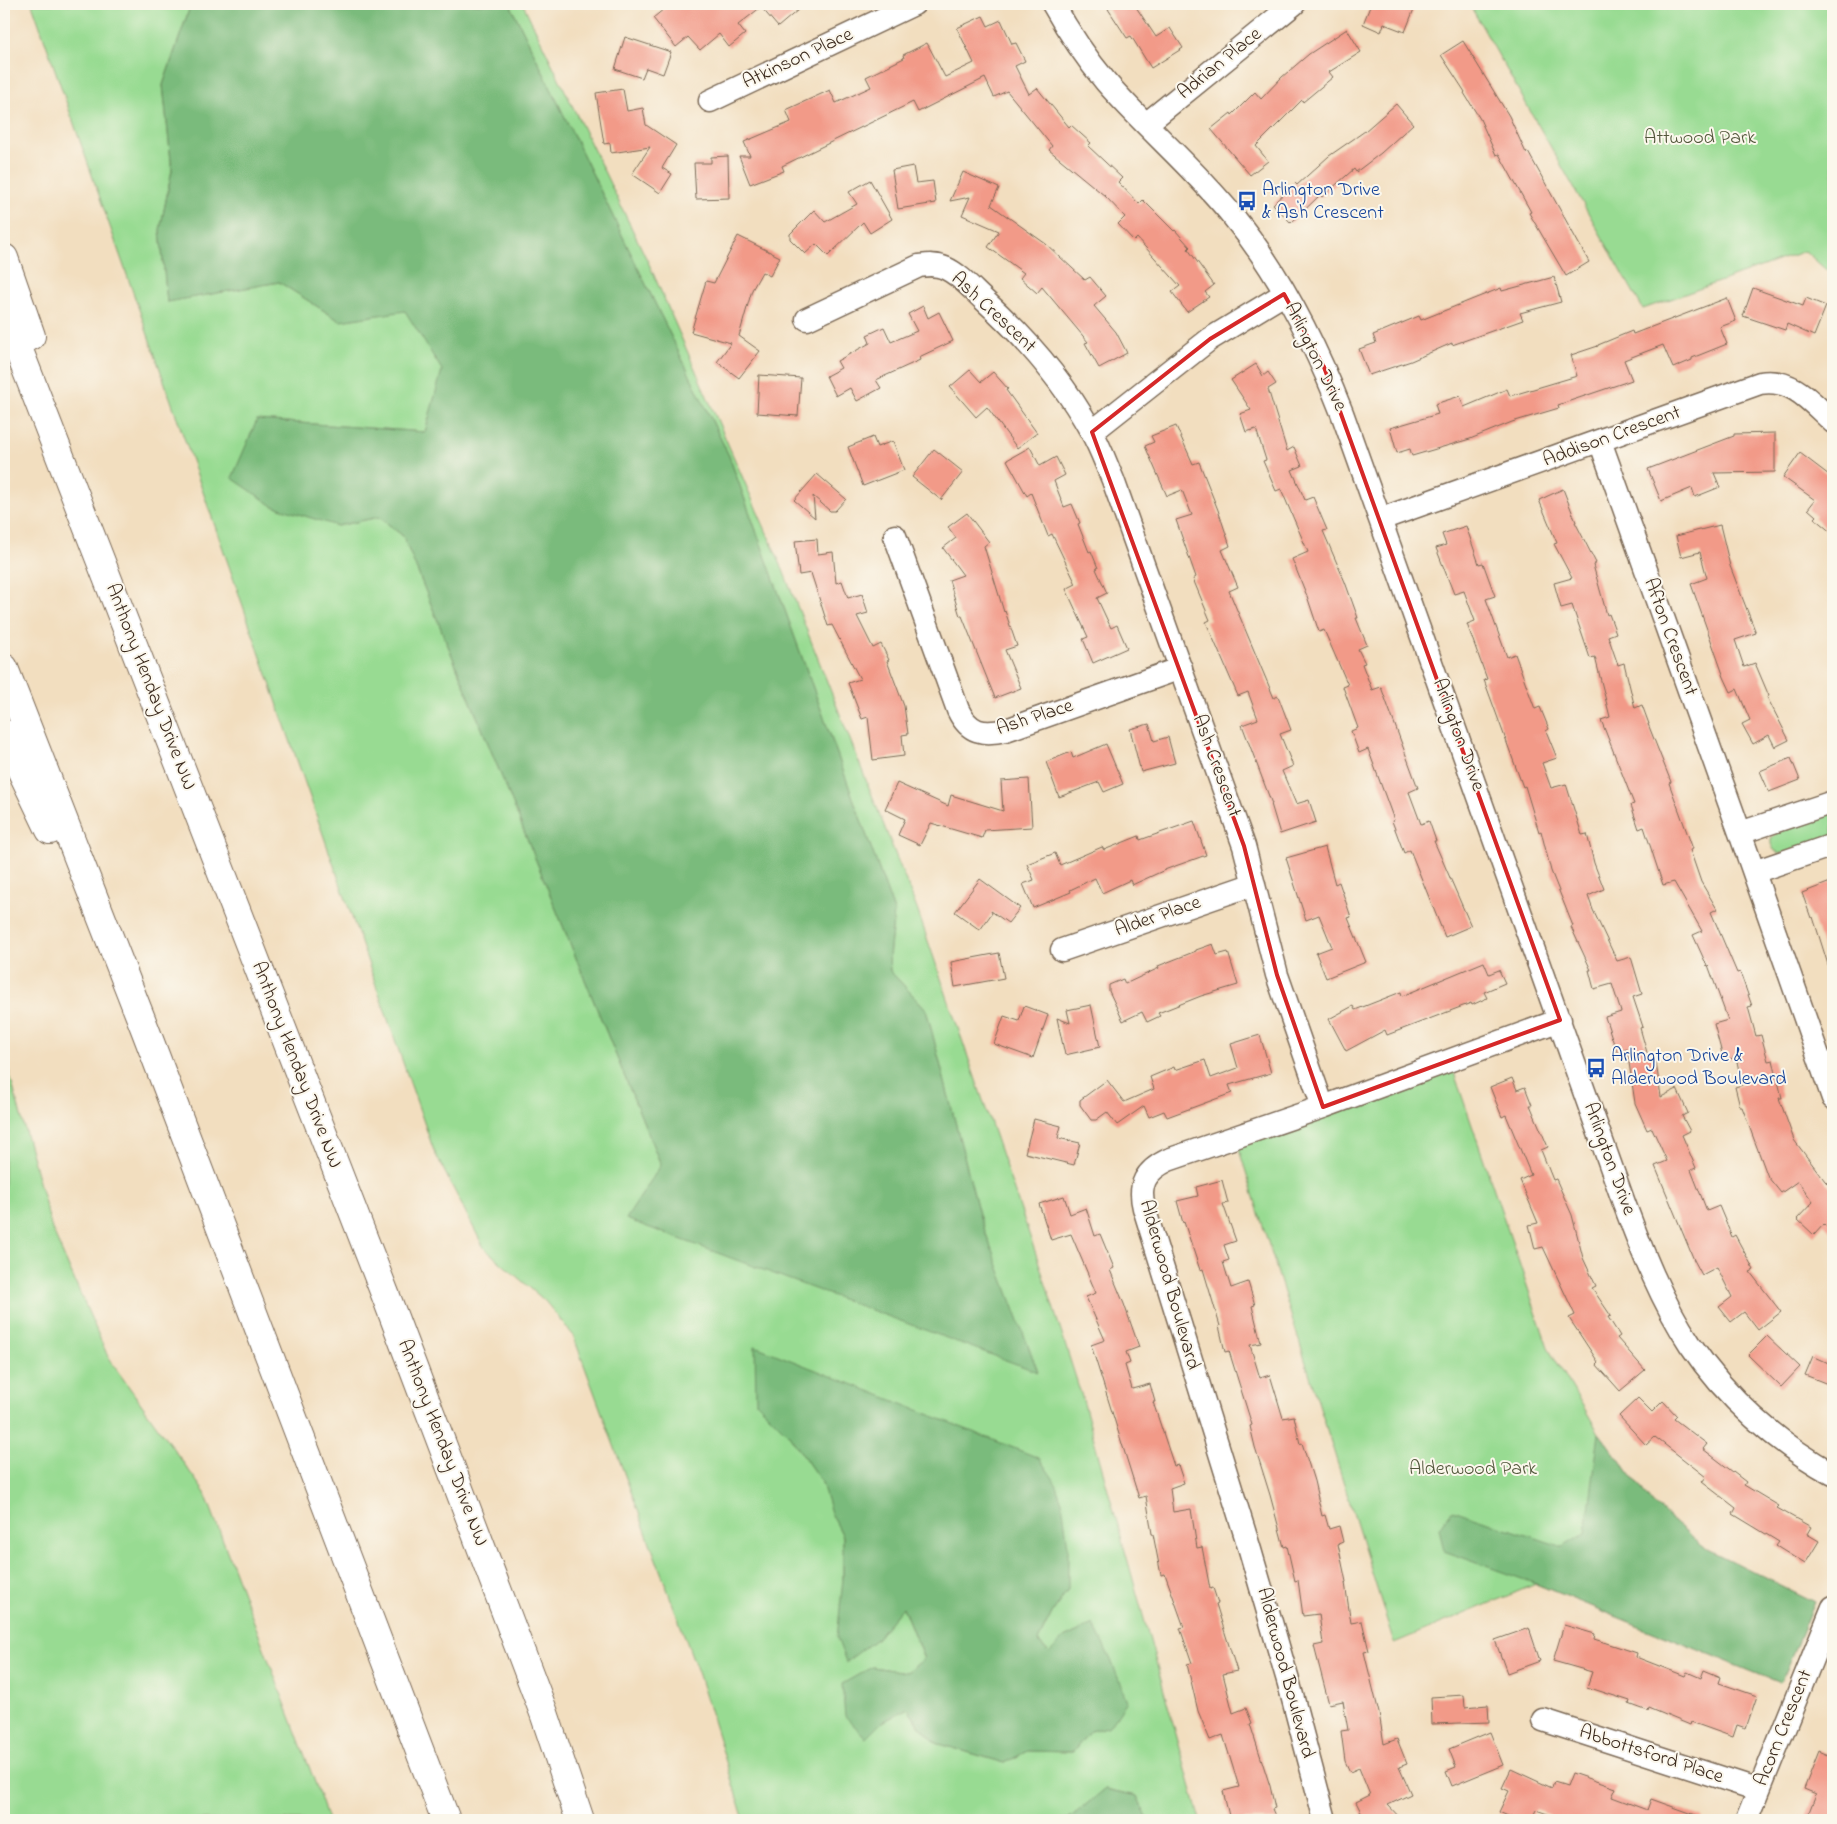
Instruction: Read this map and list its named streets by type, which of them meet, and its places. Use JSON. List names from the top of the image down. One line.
{"streets":{"highway":["Anthony Henday Drive NW"],"street":["Atkinson Place","Adrian Place","Ash Crescent","Arlington Drive","Addison Crescent","Afton Crescent","Ash Place","Alder Place","Alderwood Boulevard","Acorn Crescent","Abbottsford Place"]},"crossings":[["Adrian Place","Arlington Drive"],["Ash Crescent","Ash Place"],["Ash Crescent","Alder Place"],["Ash Crescent","Alderwood Boulevard"],["Arlington Drive","Addison Crescent"],["Arlington Drive","Alderwood Boulevard"],["Addison Crescent","Afton Crescent"],["Acorn Crescent","Abbottsford Place"]],"parks":["Attwood Park","Alderwood Park"],"places":{"bus stop":["Arlington Drive & Ash Crescent","Arlington Drive & Alderwood Boulevard"]}}
